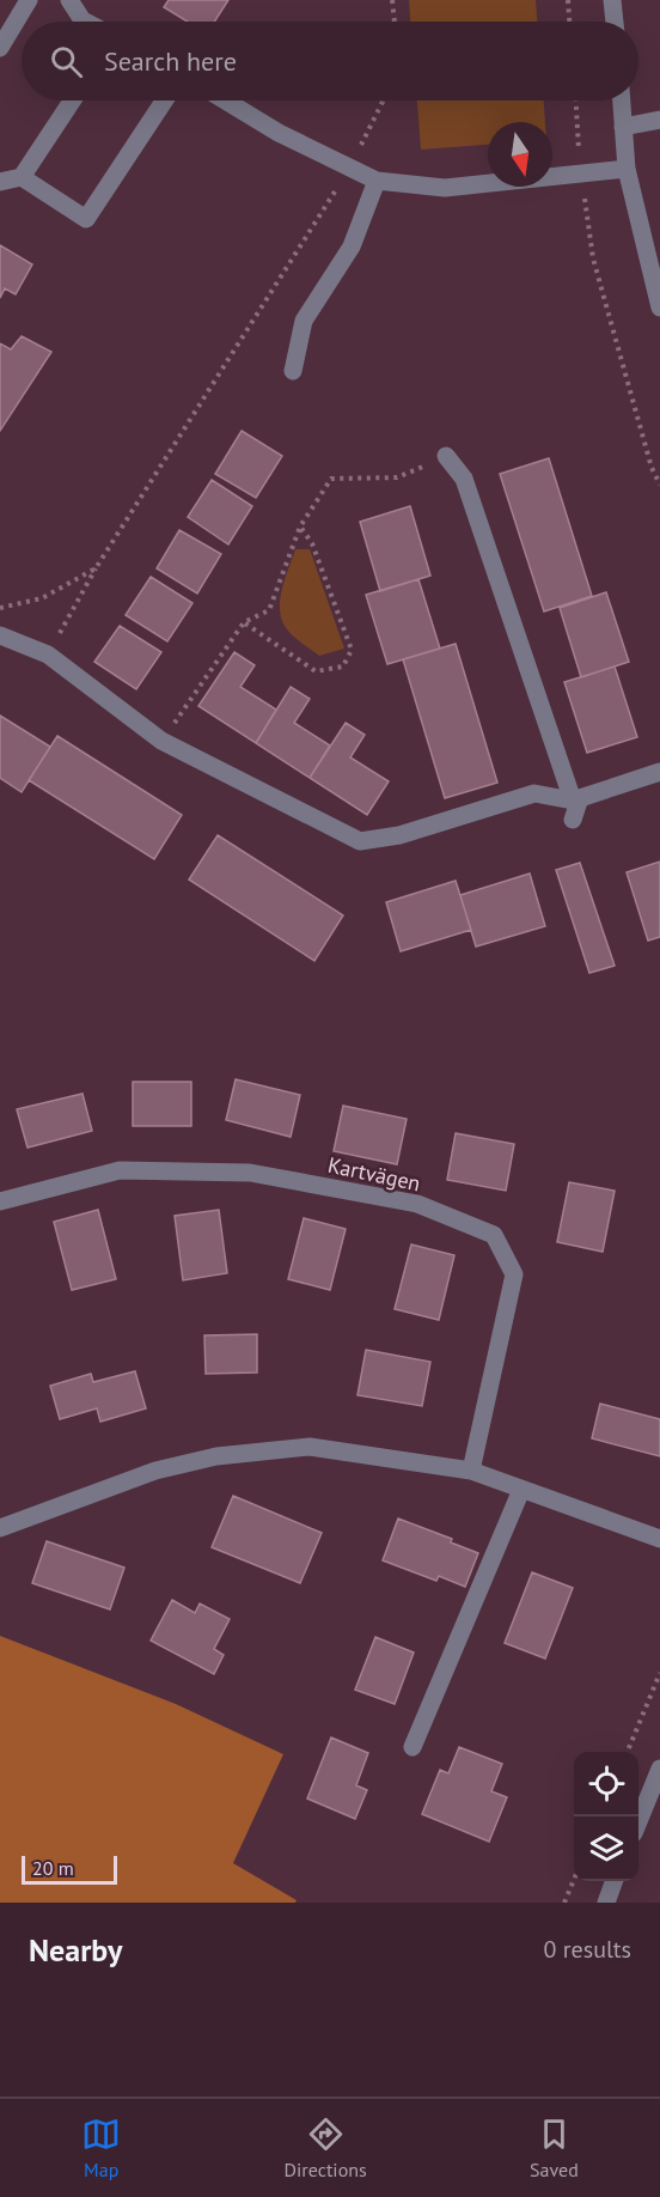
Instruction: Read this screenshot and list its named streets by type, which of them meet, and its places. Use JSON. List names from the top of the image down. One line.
{"streets":{"street":["Kartvägen"]},"scale_bar":"20 m","north":"bottom","page":{"search":"Search here","scale":"20 m","heading":["Nearby","0 results"],"nav":["Map","Directions","Saved"]}}
